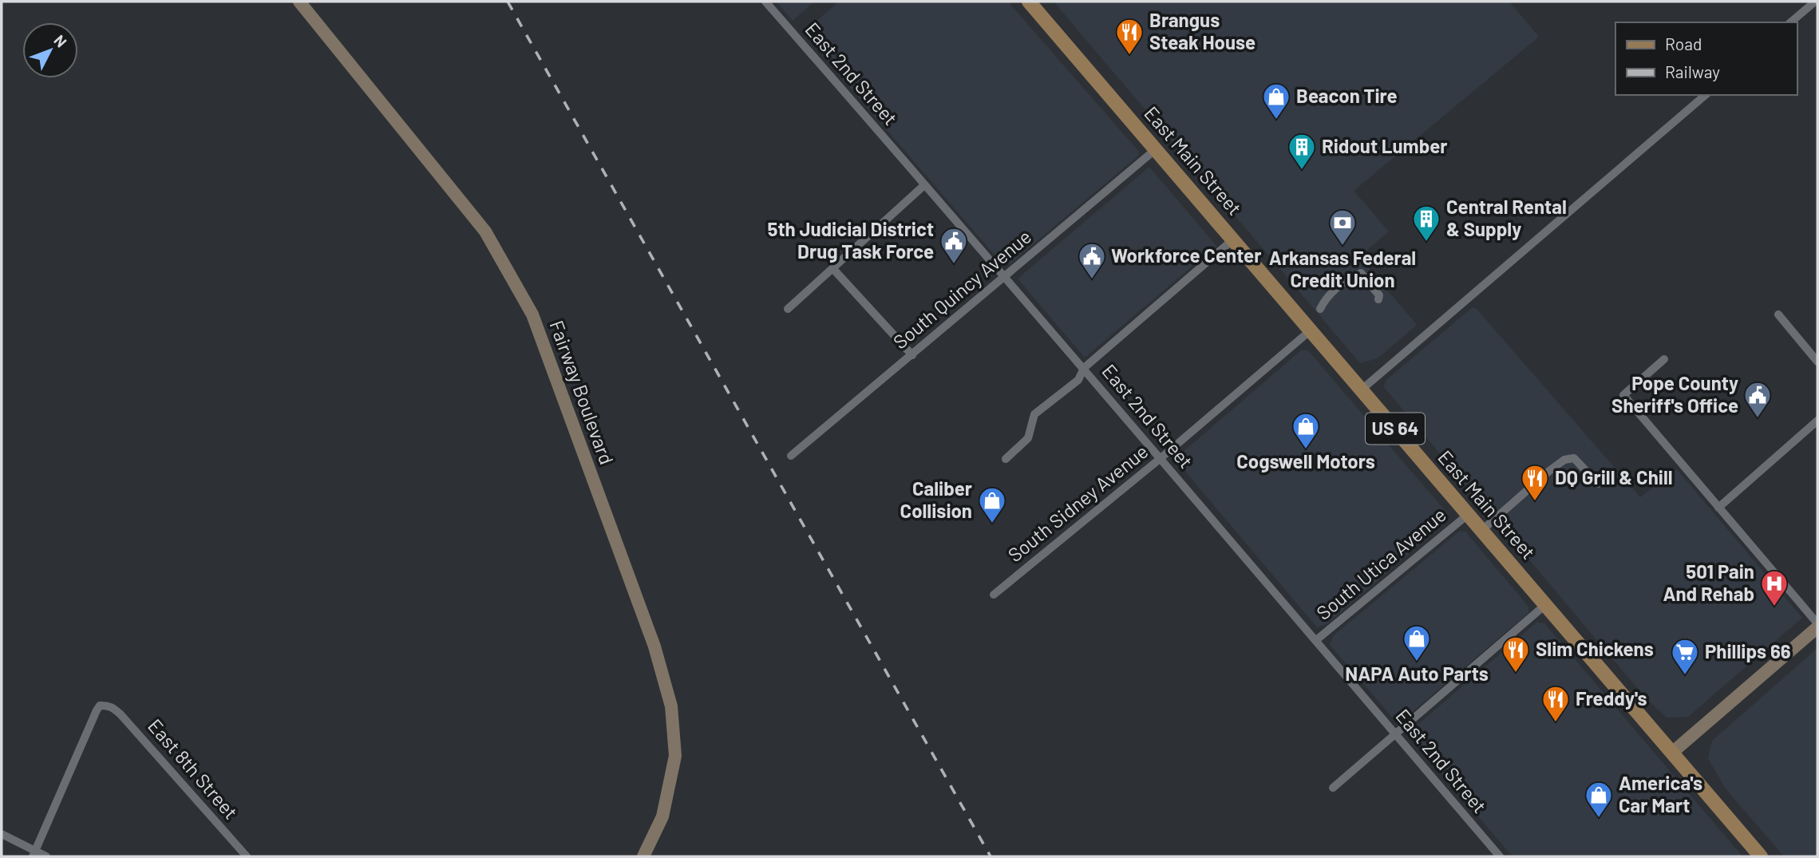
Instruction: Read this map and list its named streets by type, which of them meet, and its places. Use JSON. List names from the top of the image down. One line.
{"streets":{"main road":["East Main Street","US 64"],"street":["East 2nd Street","South Quincy Avenue","Fairway Boulevard","South Sidney Avenue","South Utica Avenue","East 8th Street"]},"crossings":[["East 2nd Street","South Quincy Avenue"],["East 2nd Street","South Sidney Avenue"],["East 2nd Street","South Utica Avenue"],["East Main Street","South Quincy Avenue"],["East Main Street","South Sidney Avenue"],["East Main Street","South Utica Avenue"]],"places":{"restaurant":["Brangus Steak House","DQ Grill & Chill","Slim Chickens","Freddy's"],"shop":["Beacon Tire","Cogswell Motors","Caliber Collision","NAPA Auto Parts","America's Car Mart"],"building":["Ridout Lumber","Central Rental & Supply"],"bank":["Arkansas Federal Credit Union"],"public building":["5th Judicial District Drug Task Force","Workforce Center","Pope County Sheriff's Office"],"hospital":["501 Pain And Rehab"],"supermarket":["Phillips 66"]},"legend":["Road","Railway"],"north":"top right"}
